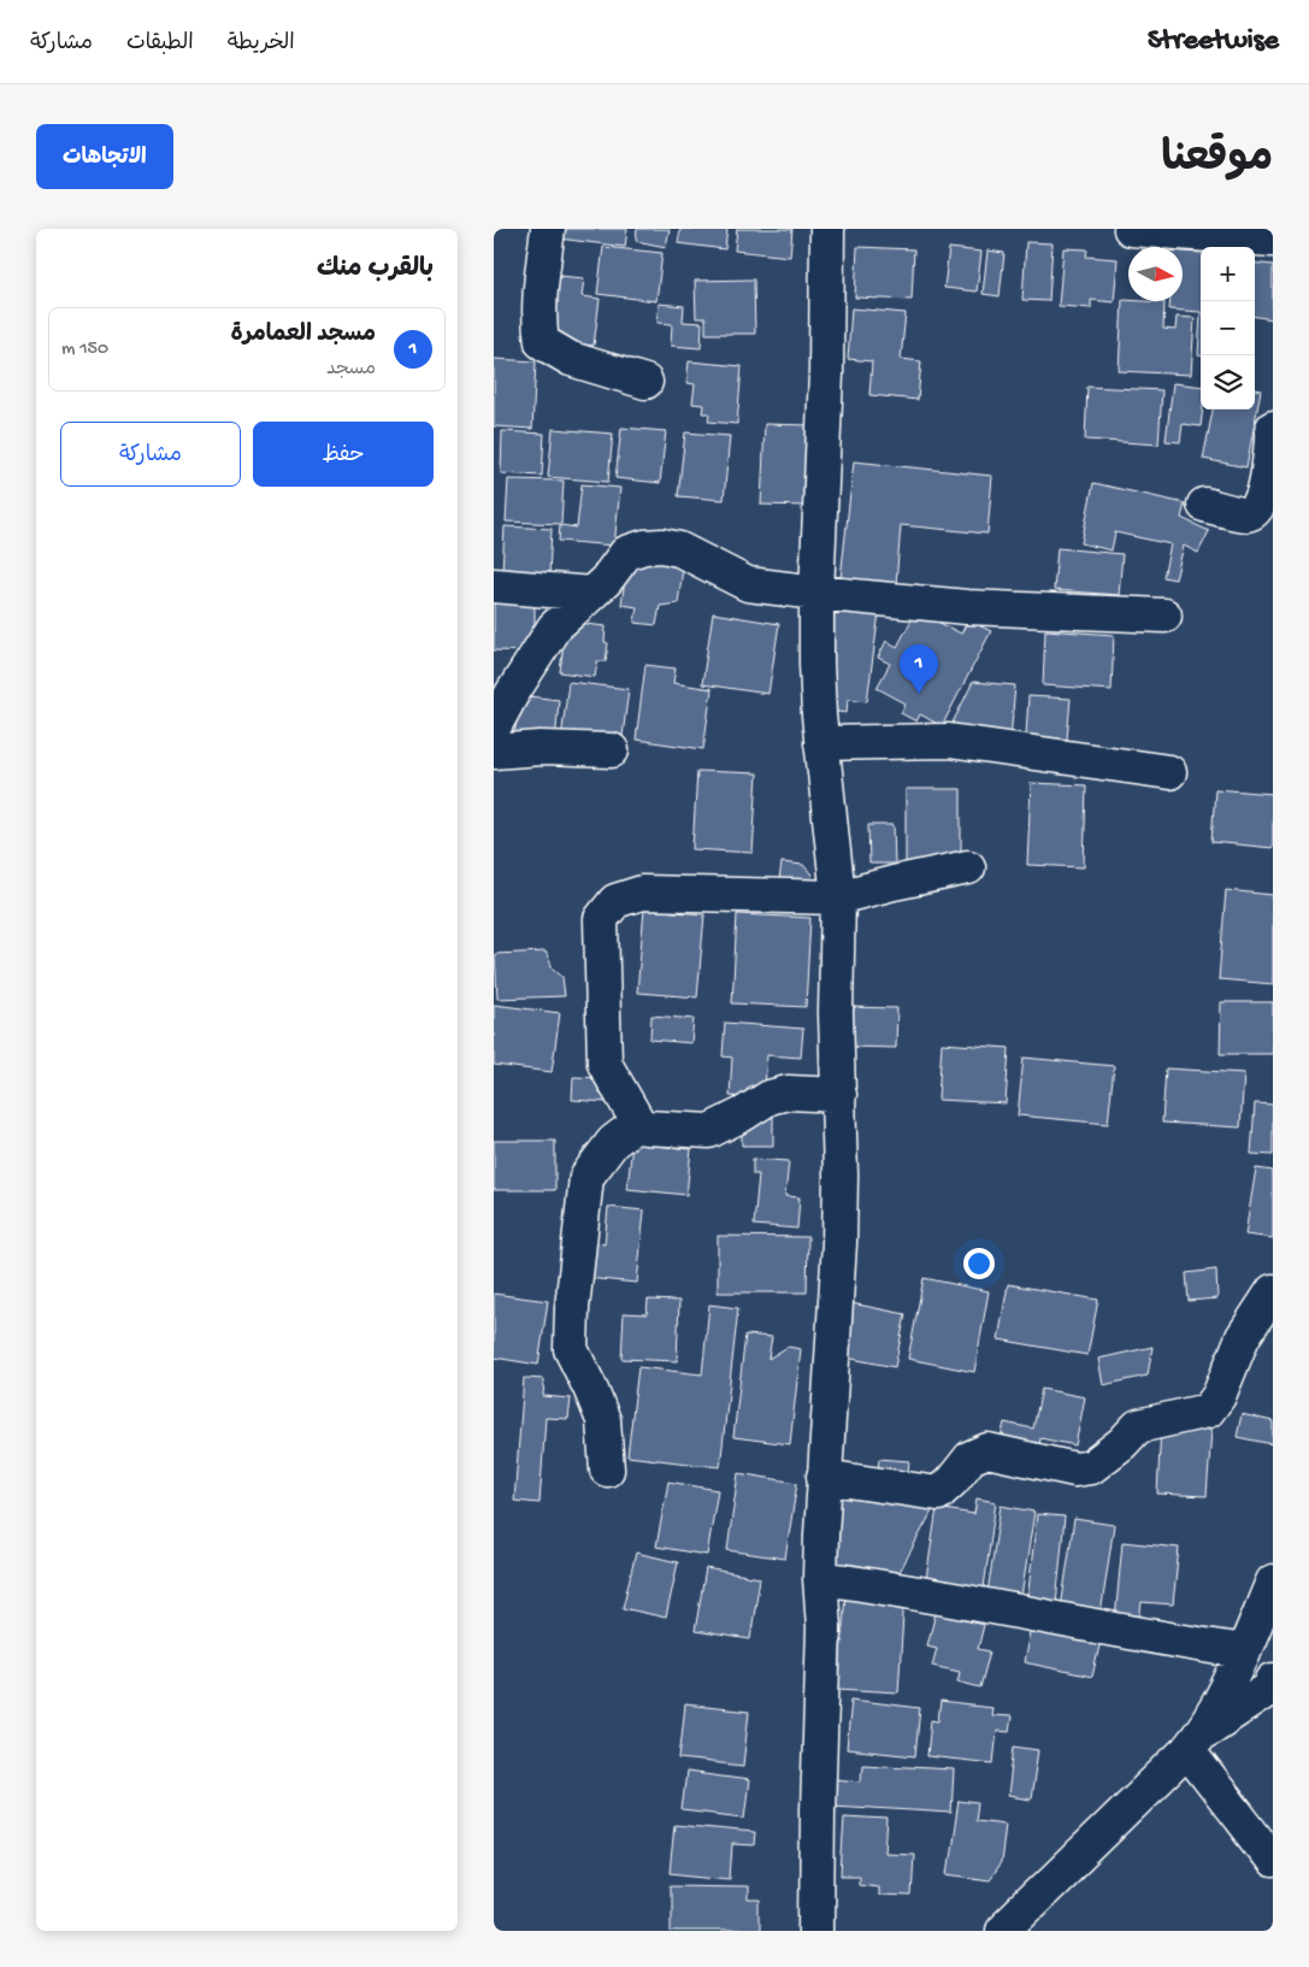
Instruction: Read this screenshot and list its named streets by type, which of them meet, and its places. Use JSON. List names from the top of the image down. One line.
{"north":"right","page":{"header":"Streetwise","nav":["الخريطة","الطبقات","مشاركة"],"title":"موقعنا","buttons":["الاتجاهات",["حفظ","مشاركة"]],"heading":"بالقرب منك","map_buttons":["+","−"],"list":[{"mark":"1","name":"مسجد العمامرة","note":"مسجد","value":"150 m"}],"pins":"1"}}
